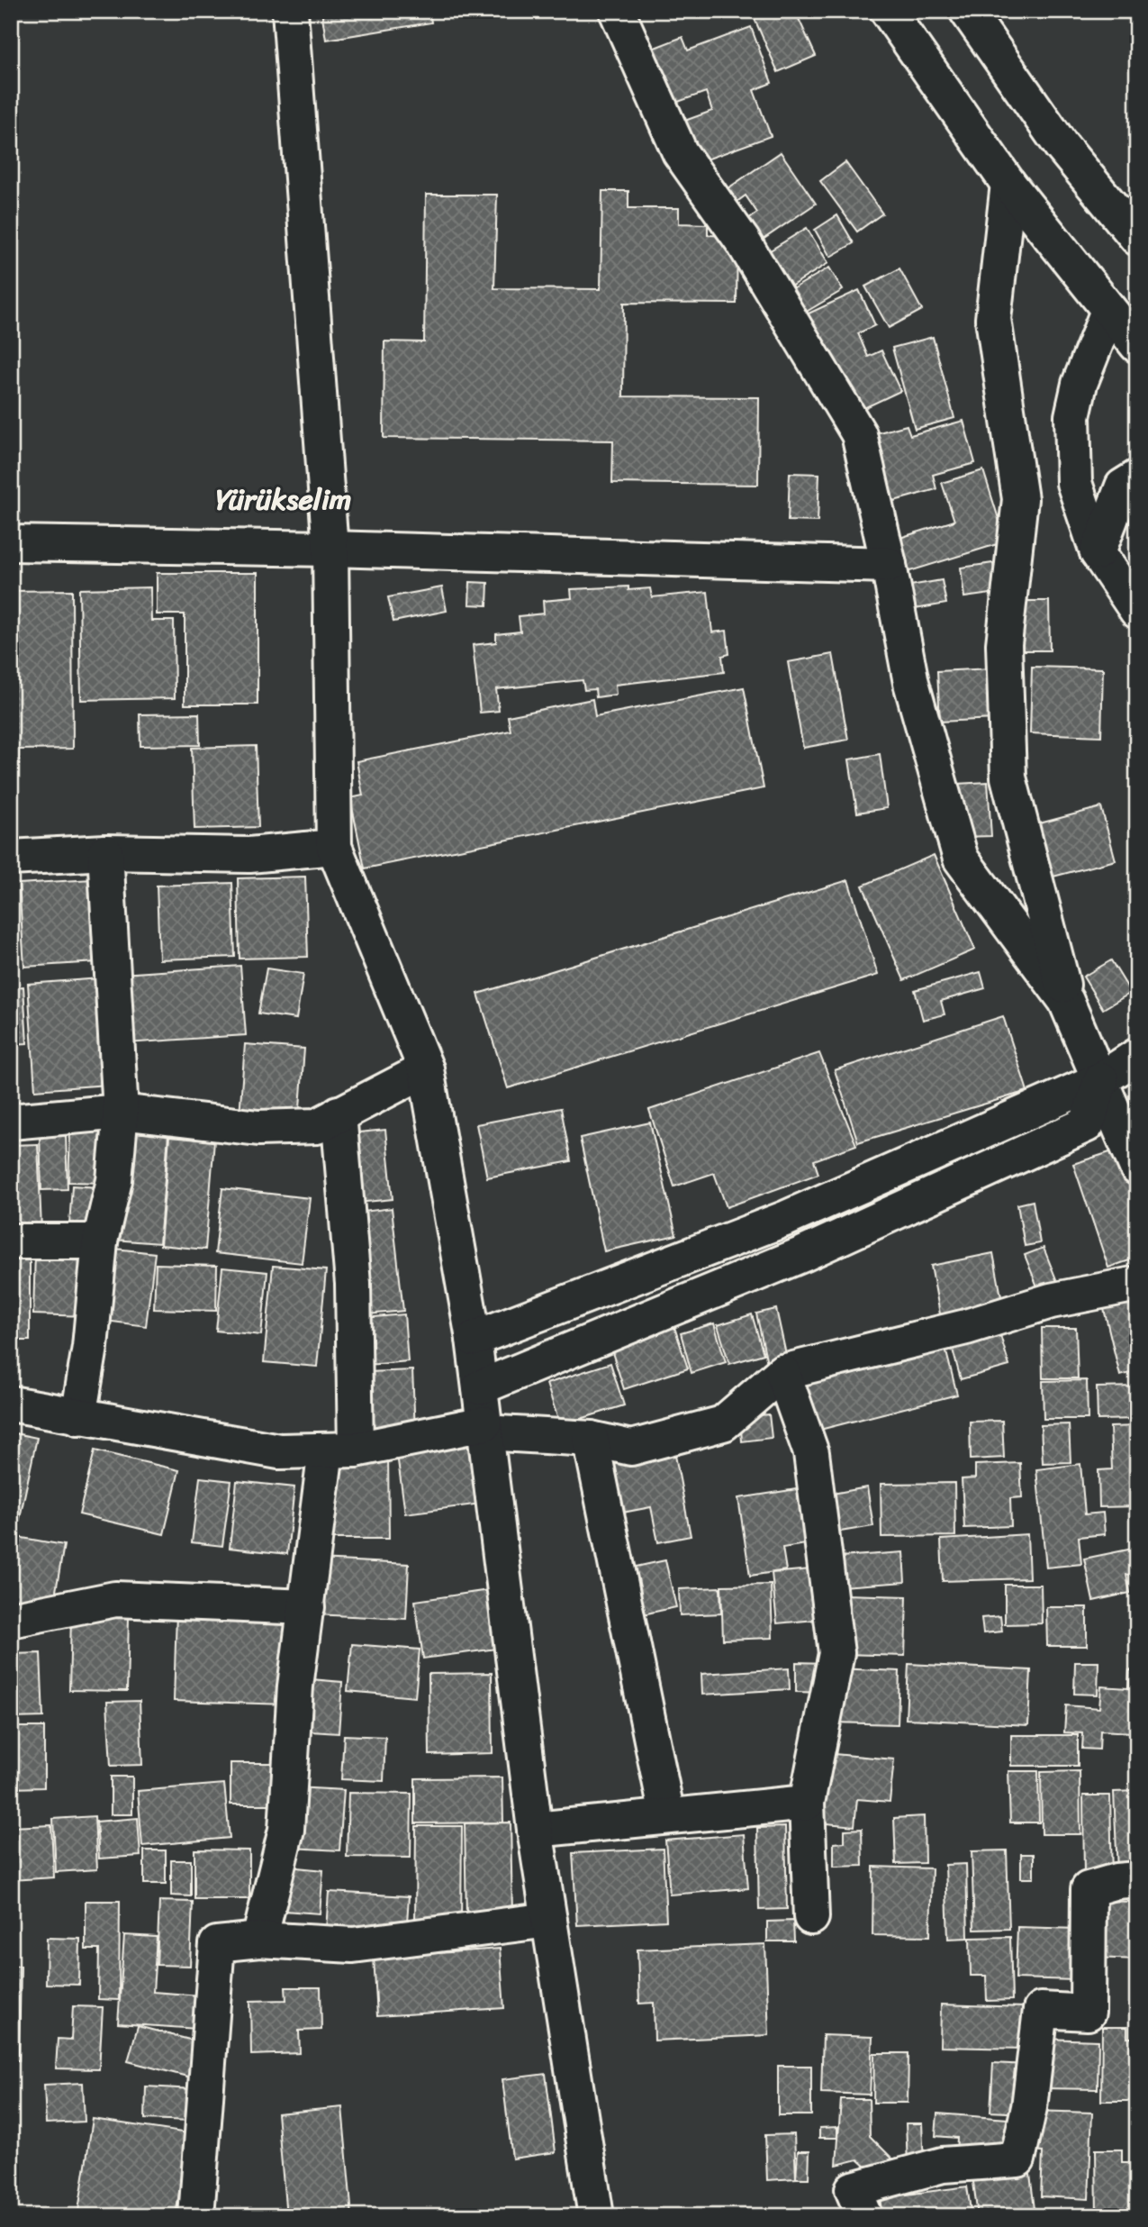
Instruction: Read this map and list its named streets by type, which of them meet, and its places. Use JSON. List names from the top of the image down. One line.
{"districts":["Yürükselim"]}
